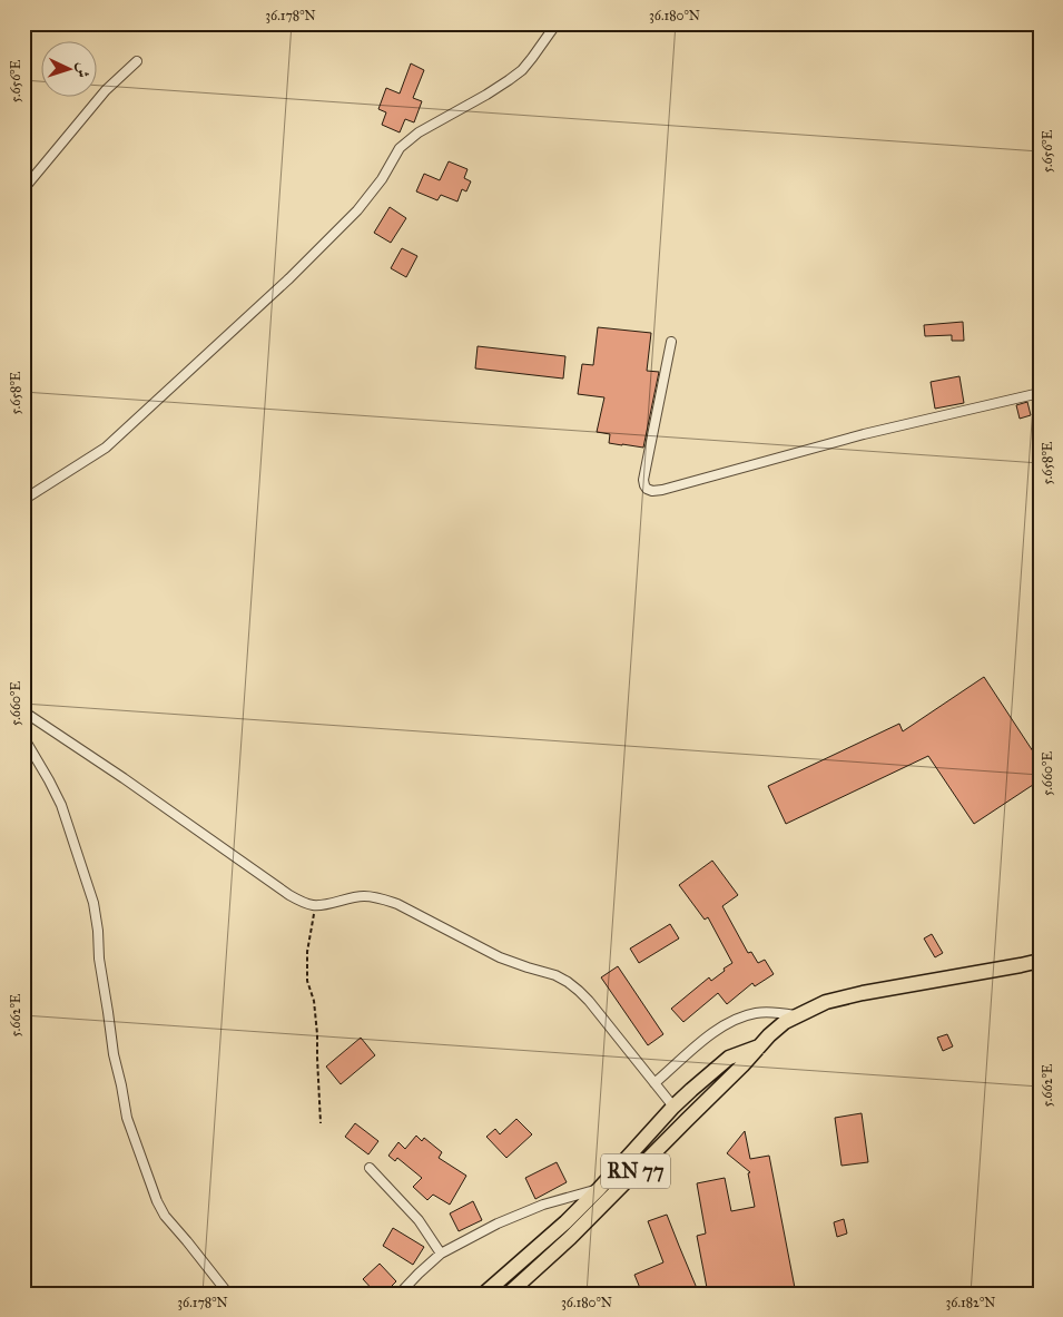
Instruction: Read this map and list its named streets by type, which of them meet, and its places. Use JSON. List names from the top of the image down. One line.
{"streets":{"main road":["RN 77"]},"north":"right","coordinates":["36.178°N","36.180°N","5.656°E","5.658°E","5.660°E","5.662°E","36.182°N"]}
